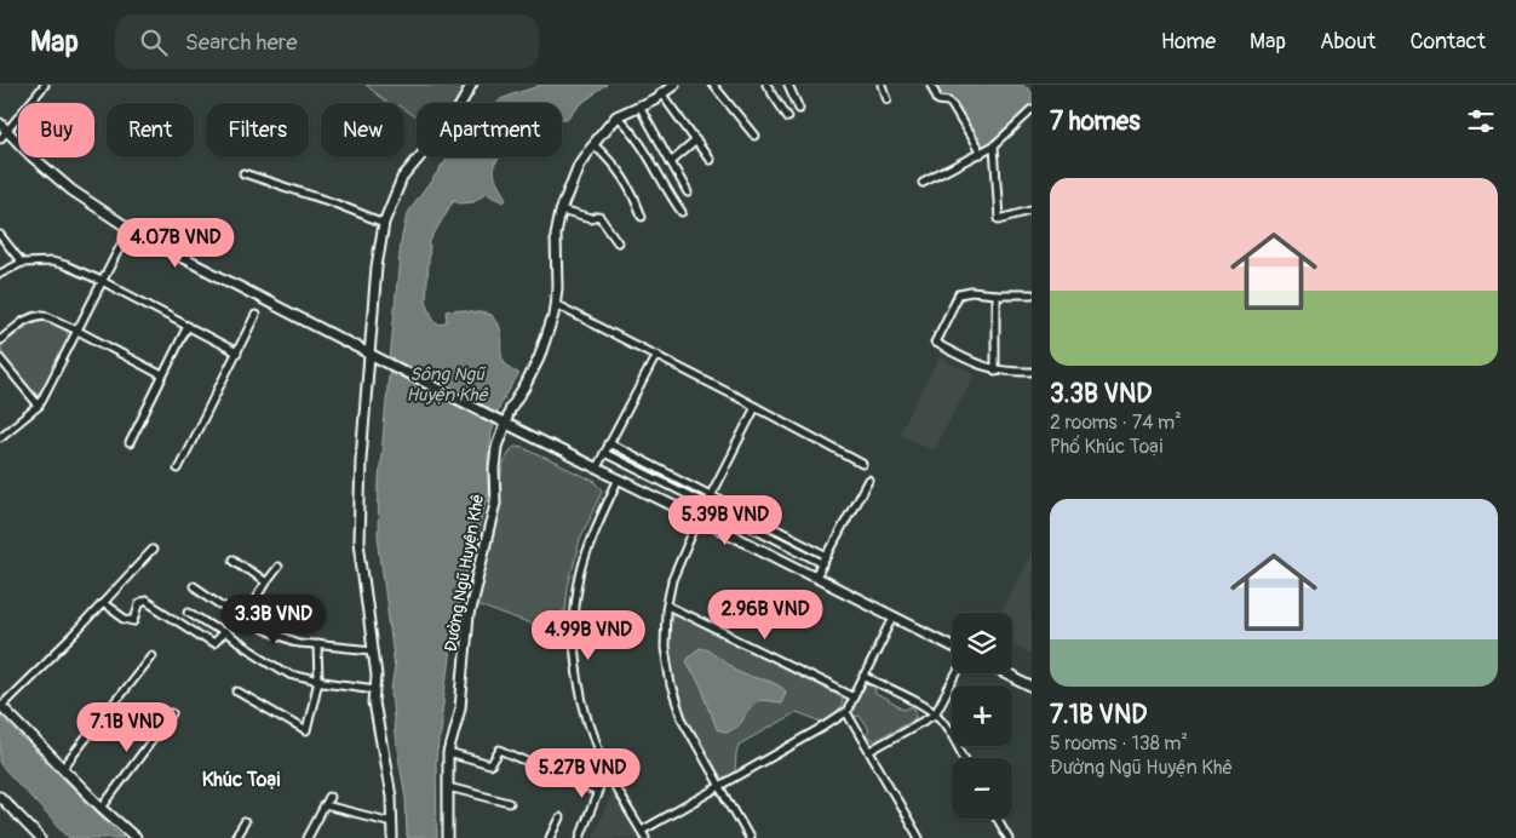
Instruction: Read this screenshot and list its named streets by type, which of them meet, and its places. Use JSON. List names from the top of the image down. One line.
{"streets":{"street":["Đường Ngũ Huyện Khê"]},"districts":["Khúc Toại"],"water":["Sông Ngũ Huyện Khê"],"page":{"header":"Map","search":"Search here","nav":["Home","Map","About","Contact"],"heading":"7 homes","chip":["Buy","Rent","Filters","New","Apartment"],"list":[{"name":"3.3B VND","note":"2 rooms · 74 m² · Phố Khúc Toại"},{"name":"7.1B VND","note":"5 rooms · 138 m² · Đường Ngũ Huyện Khê"}],"price":["4.07B VND","5.39B VND","2.96B VND","3.3B VND","4.99B VND","7.1B VND","5.27B VND"],"map_buttons":["+","−"]}}
